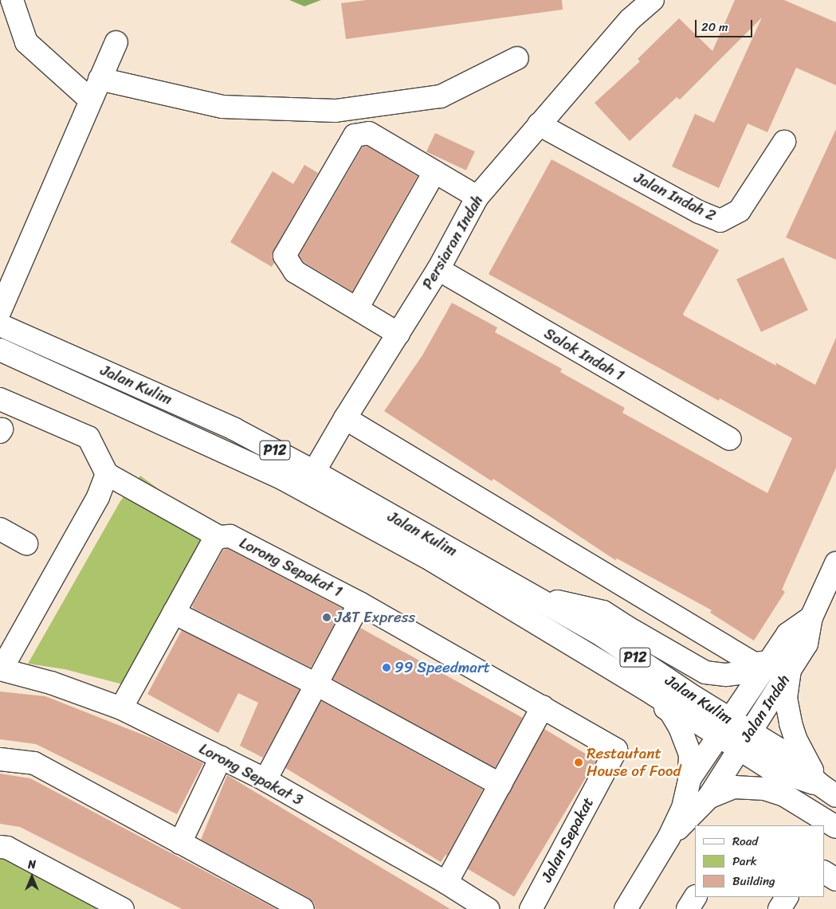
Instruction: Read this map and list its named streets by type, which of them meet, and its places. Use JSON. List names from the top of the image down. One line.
{"streets":{"street":["Jalan Indah 2","Persiaran Indah","Solok Indah 1","Jalan Kulim","P12","Lorong Sepakat 1","Jalan Indah","Lorong Sepakat 3","Jalan Sepakat"]},"crossings":[["Jalan Indah 2","Persiaran Indah"],["Persiaran Indah","Solok Indah 1"],["Persiaran Indah","Jalan Kulim"],["Jalan Kulim","Jalan Indah"],["Lorong Sepakat 1","Lorong Sepakat 3"],["Lorong Sepakat 1","Jalan Sepakat"]],"places":["J&T Express","99 Speedmart","Restautant House of Food"],"legend":["Road","Park","Building"],"scale_bar":"20 m","north":"top"}
